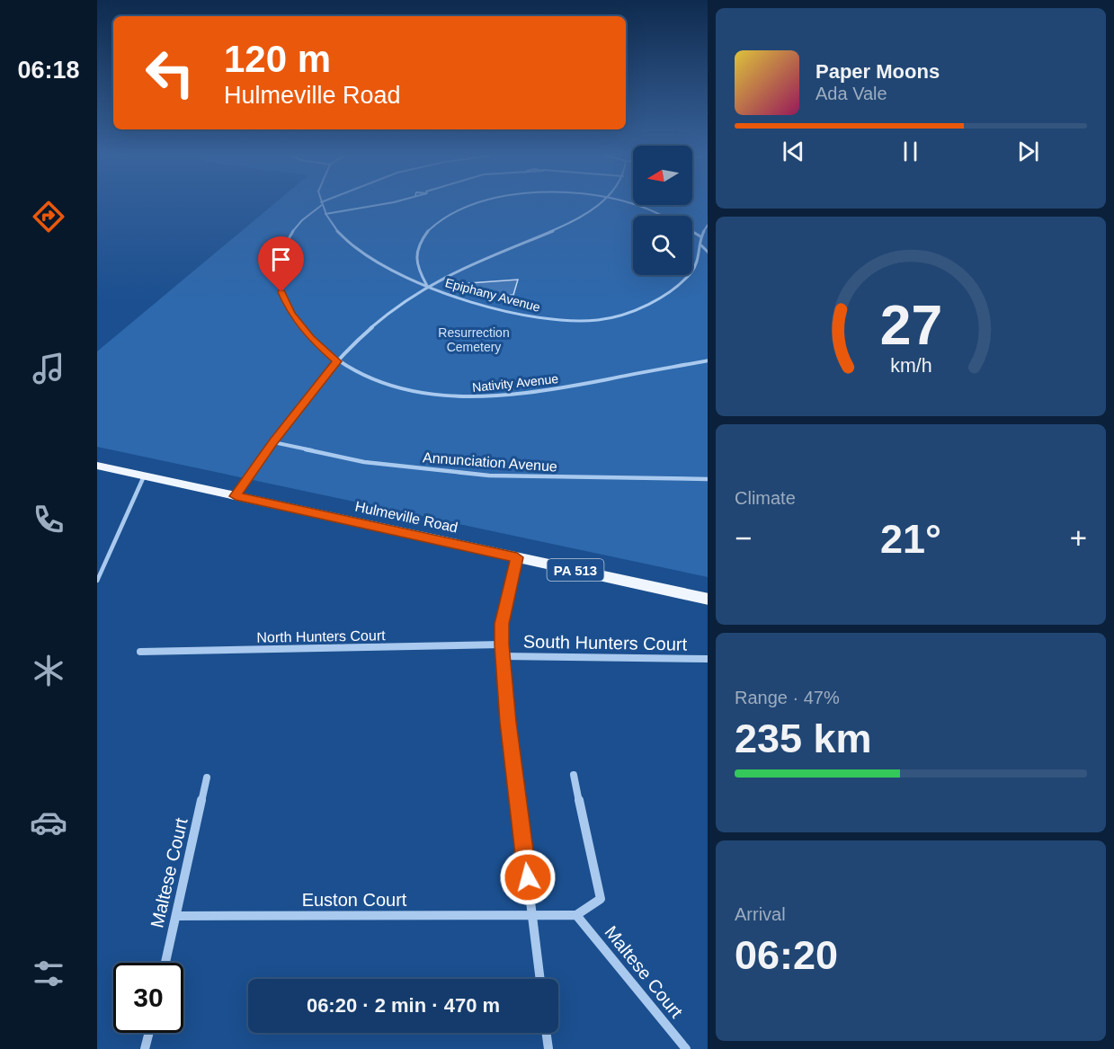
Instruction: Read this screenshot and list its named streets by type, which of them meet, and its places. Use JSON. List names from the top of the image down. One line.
{"streets":{"main road":["Hulmeville Road","PA 513"],"street":["North Hunters Court","South Hunters Court","Maltese Court","Euston Court"],"lane":["Epiphany Avenue","Nativity Avenue","Annunciation Avenue"]},"crossings":[["Epiphany Avenue","Nativity Avenue"],["Maltese Court","Euston Court"]],"parks":["Resurrection Cemetery"],"north":"left","page":{"tabs":"06:18","turn":["120 m","Hulmeville Road"],"song":["Paper Moons","Ada Vale"],"tile":["Climate",["Range · 47%","235 km"],["Arrival","06:20"]],"heat":["−","21°","+"],"limit":"30","trip":"06:20 · 2 min · 470 m","gauge":["27","km/h"]}}
